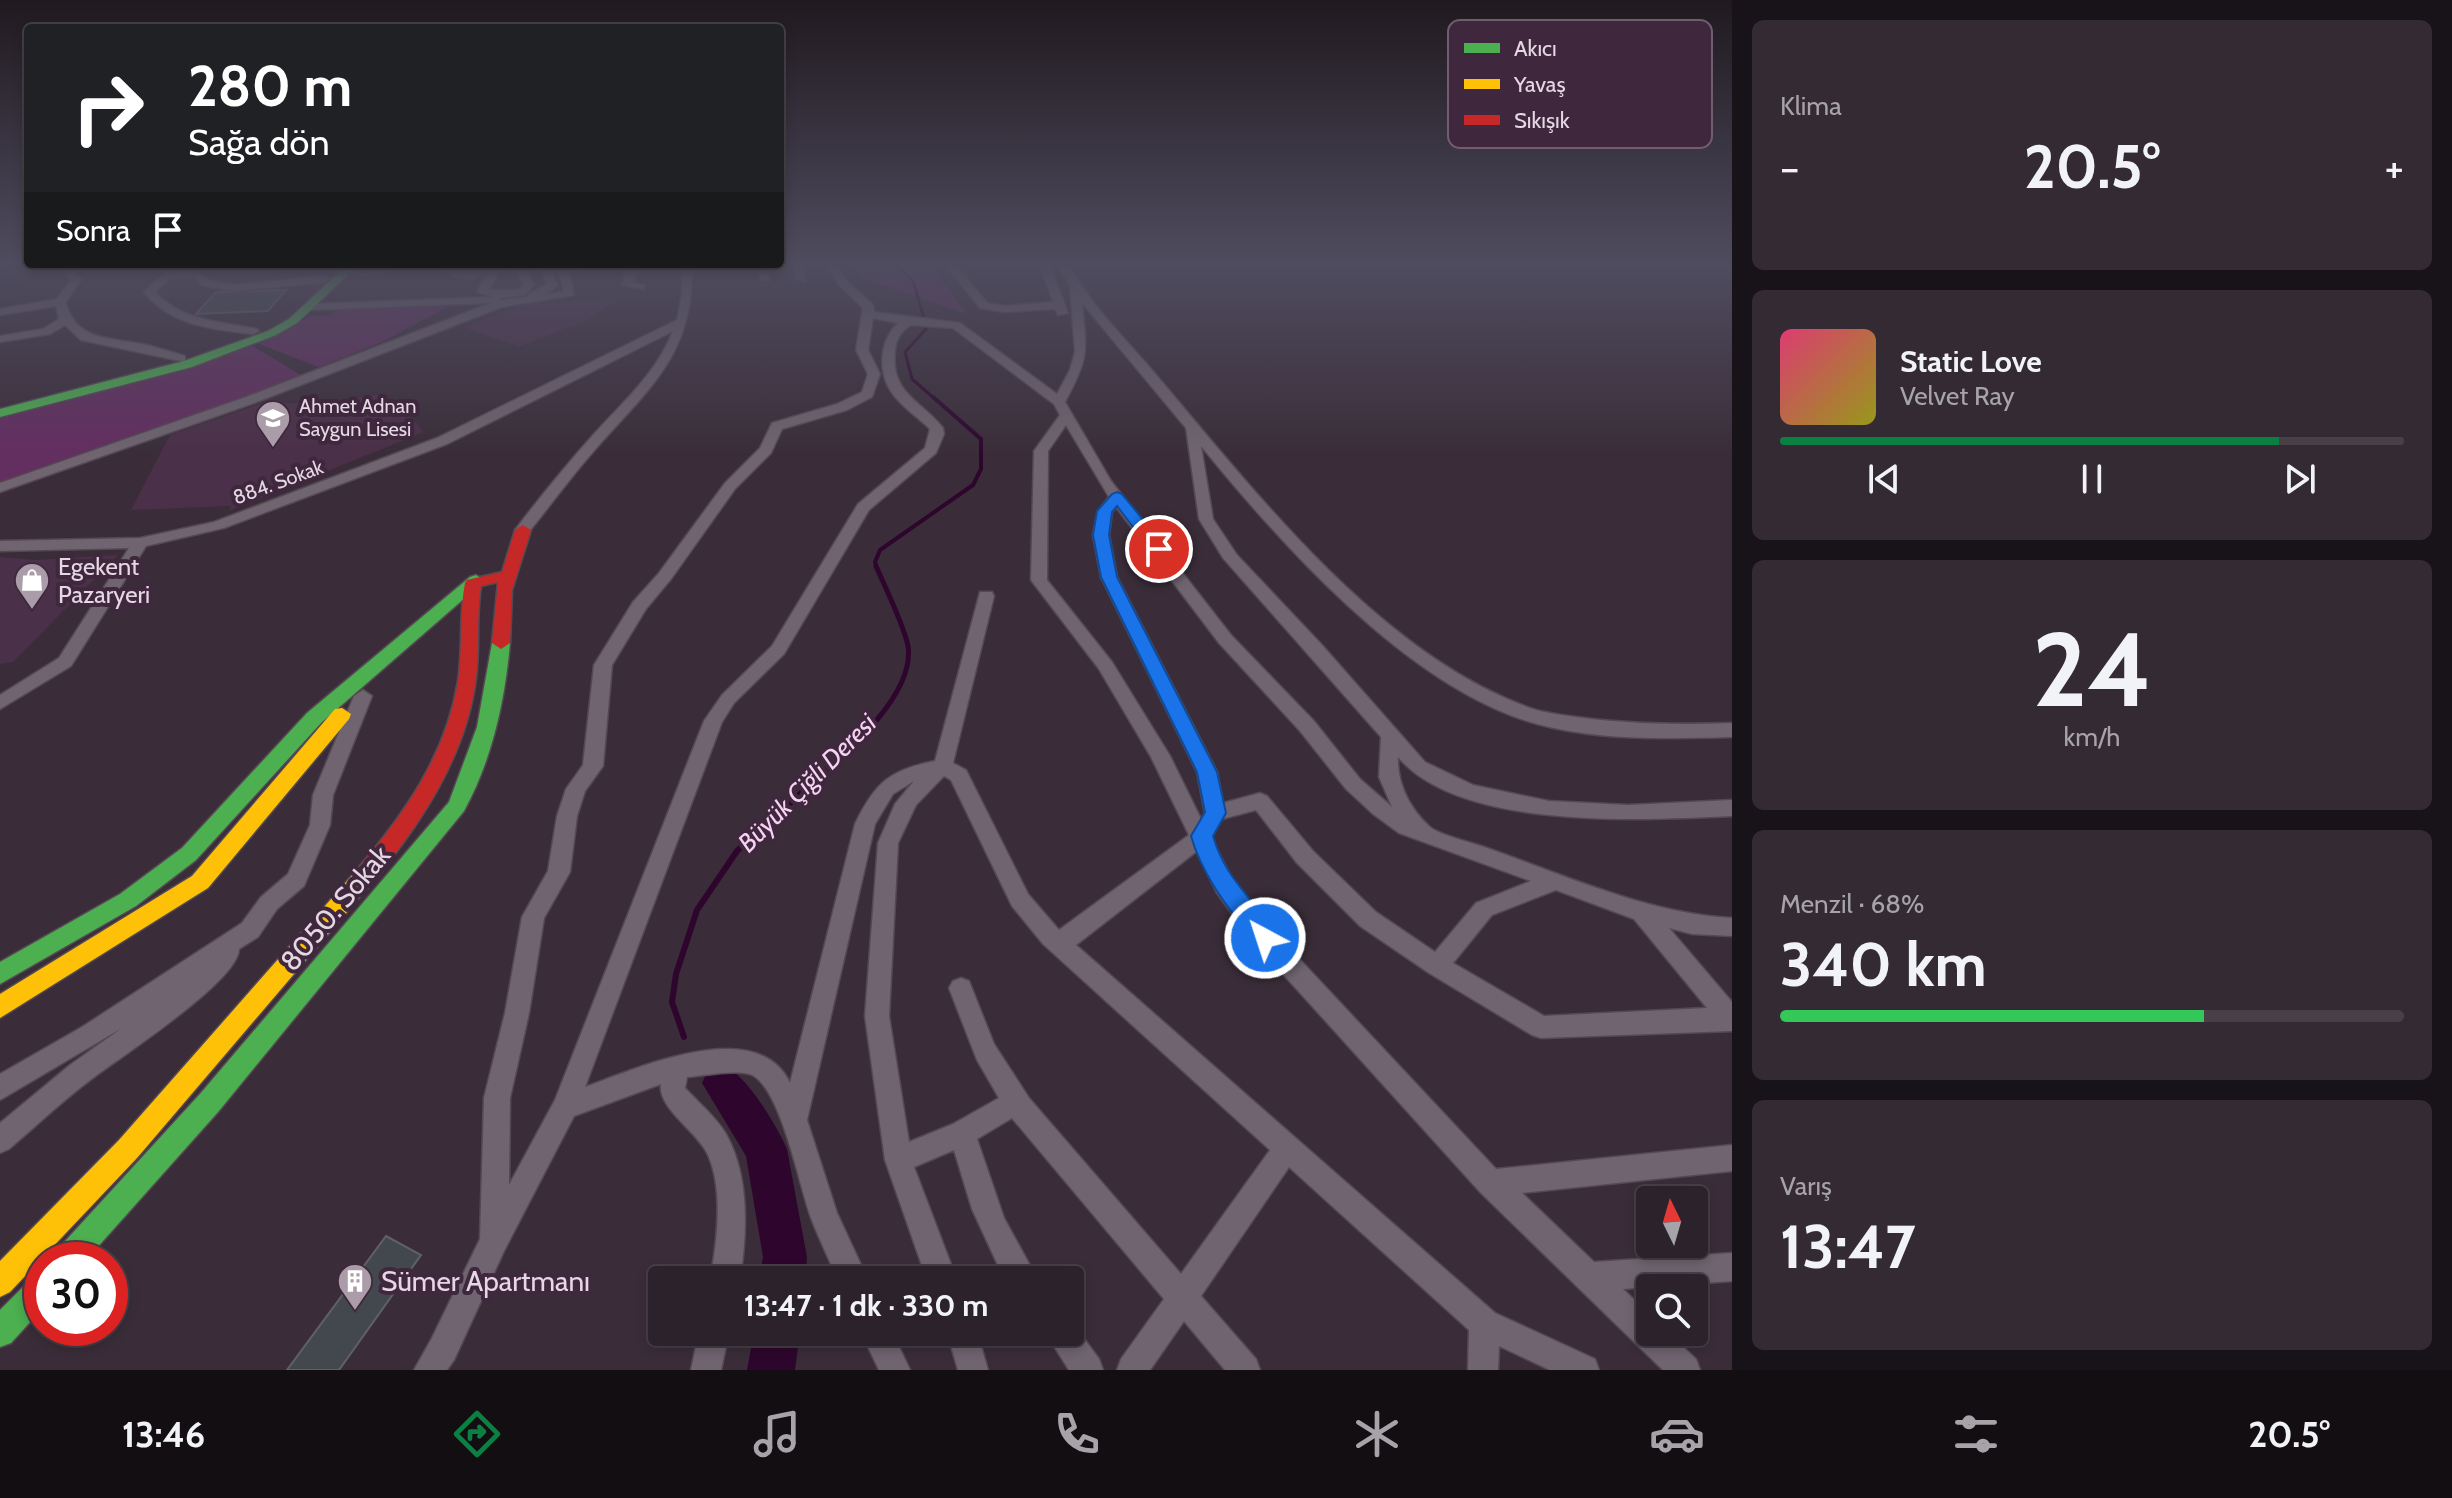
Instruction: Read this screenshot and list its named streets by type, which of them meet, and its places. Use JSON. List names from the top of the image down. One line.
{"streets":{"street":["884. Sokak","8050. Sokak"]},"water":["Büyük Çiğli Deresi"],"places":{"school or university":["Ahmet Adnan Saygun Lisesi"],"shop":["Egekent Pazaryeri"],"building":["Sümer Apartmanı"]},"legend":["Akıcı","Yavaş","Sıkışık"],"north":"top","page":{"tile":["Klima",["24","km/h"],["Menzil · 68%","340 km"],["Varış","13:47"]],"turn":["280 m","Sağa dön"],"heat":["−","20.5°","+"],"then":"Sonra","song":["Static Love","Velvet Ray"],"limit":"30","trip":"13:47 · 1 dk · 330 m","tabs":["13:46","20.5°"]}}
